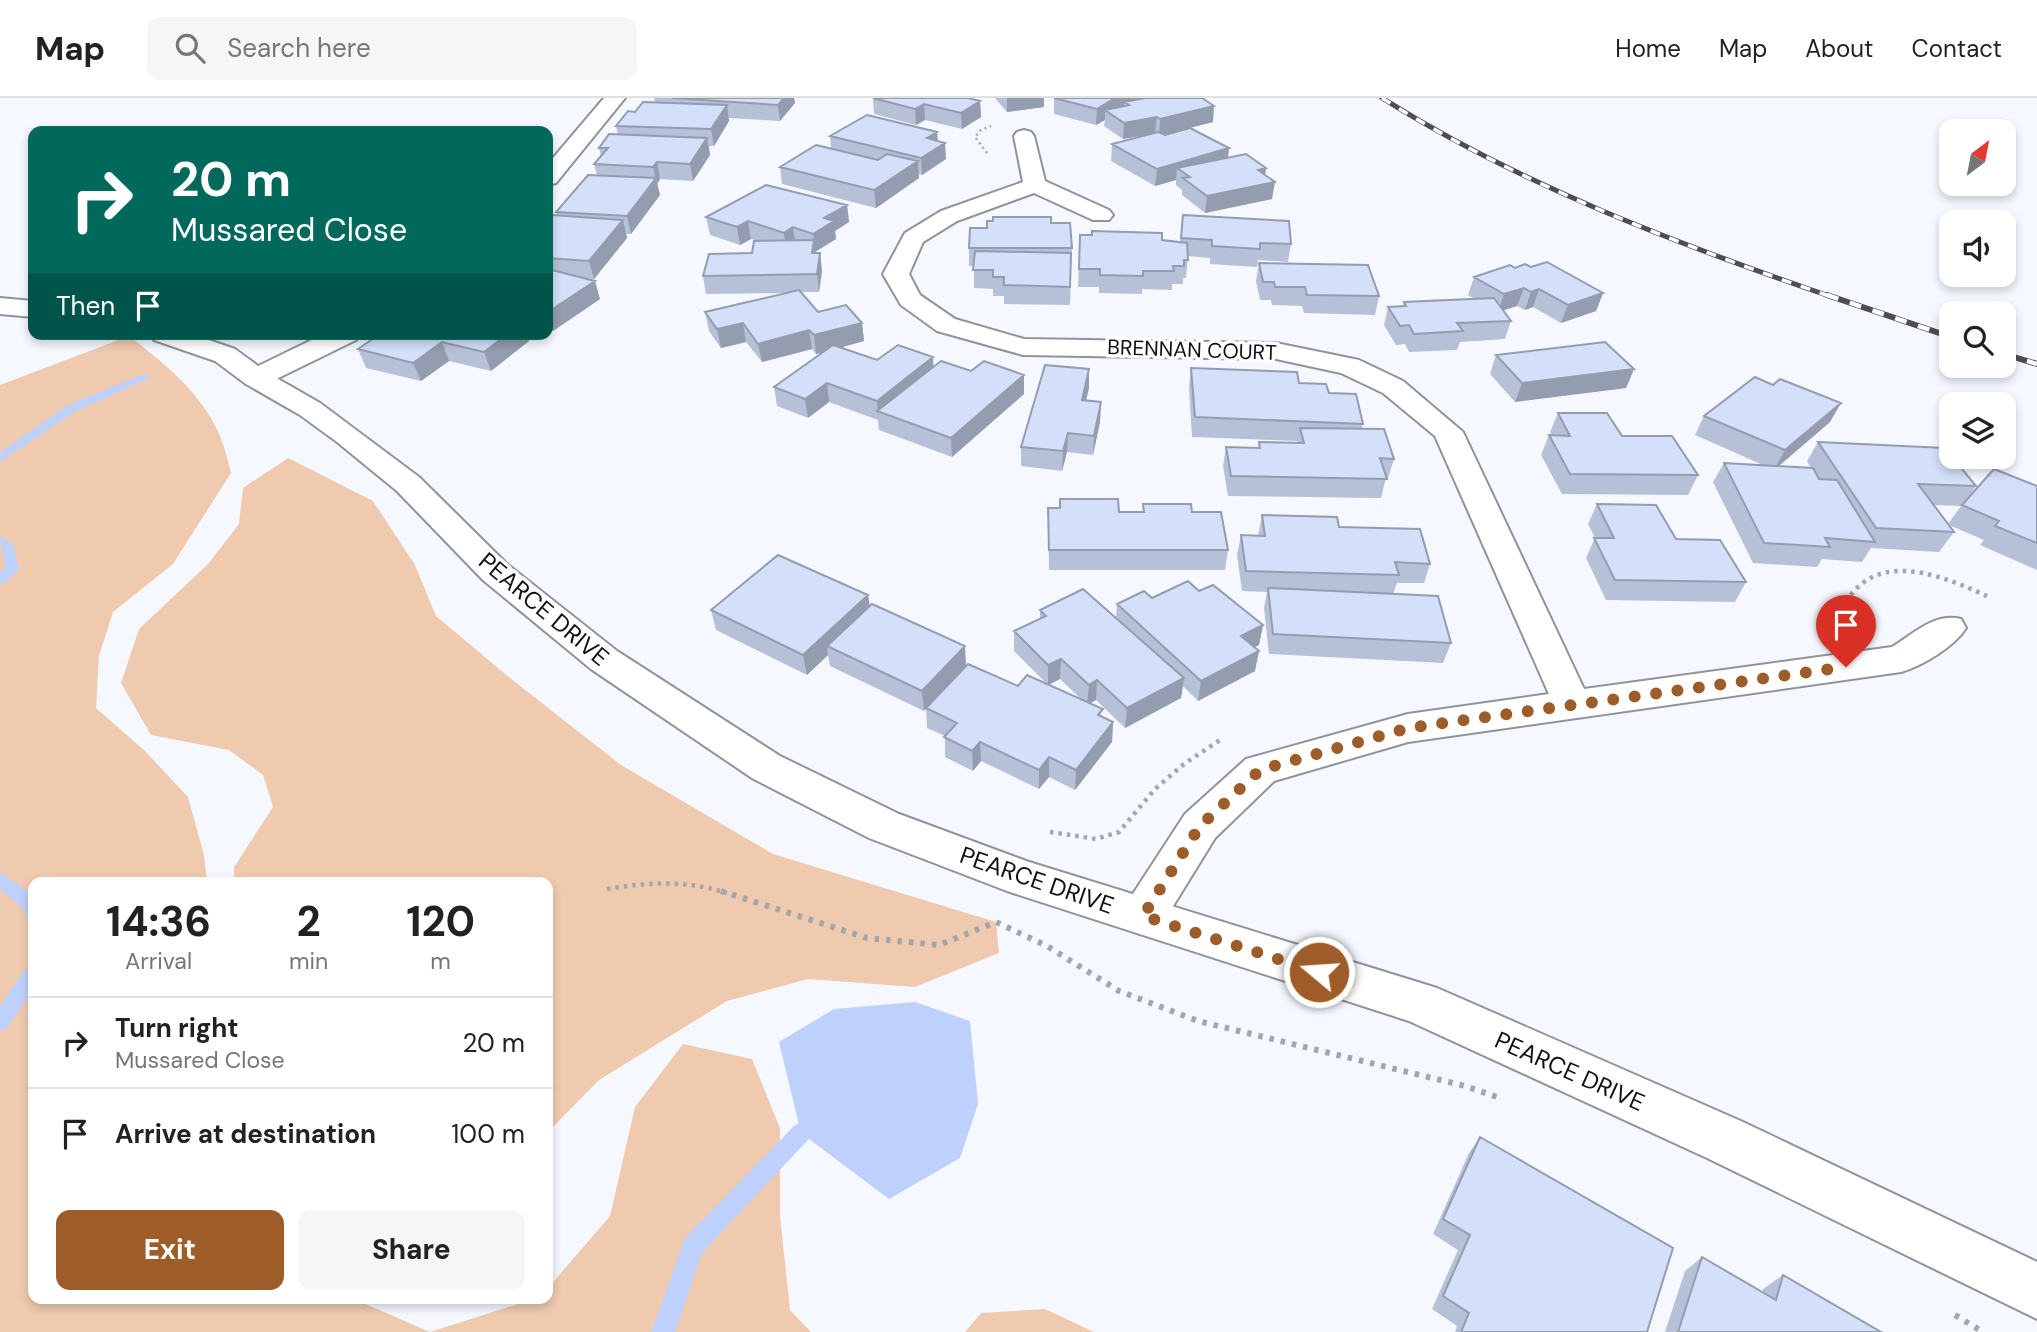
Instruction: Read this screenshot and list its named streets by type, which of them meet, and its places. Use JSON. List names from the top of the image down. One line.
{"streets":{"street":["BRENNAN COURT","PEARCE DRIVE"]},"north":"top right","page":{"header":"Map","search":"Search here","nav":["Home","Map","About","Contact"],"turn":["20 m","Mussared Close"],"then":"Then","eta":["14:36","Arrival","2","min","120","m"],"list":[{"name":"Turn right","note":"Mussared Close","value":"20 m"},{"name":"Arrive at destination","value":"100 m"}],"buttons":["Exit","Share"]}}
